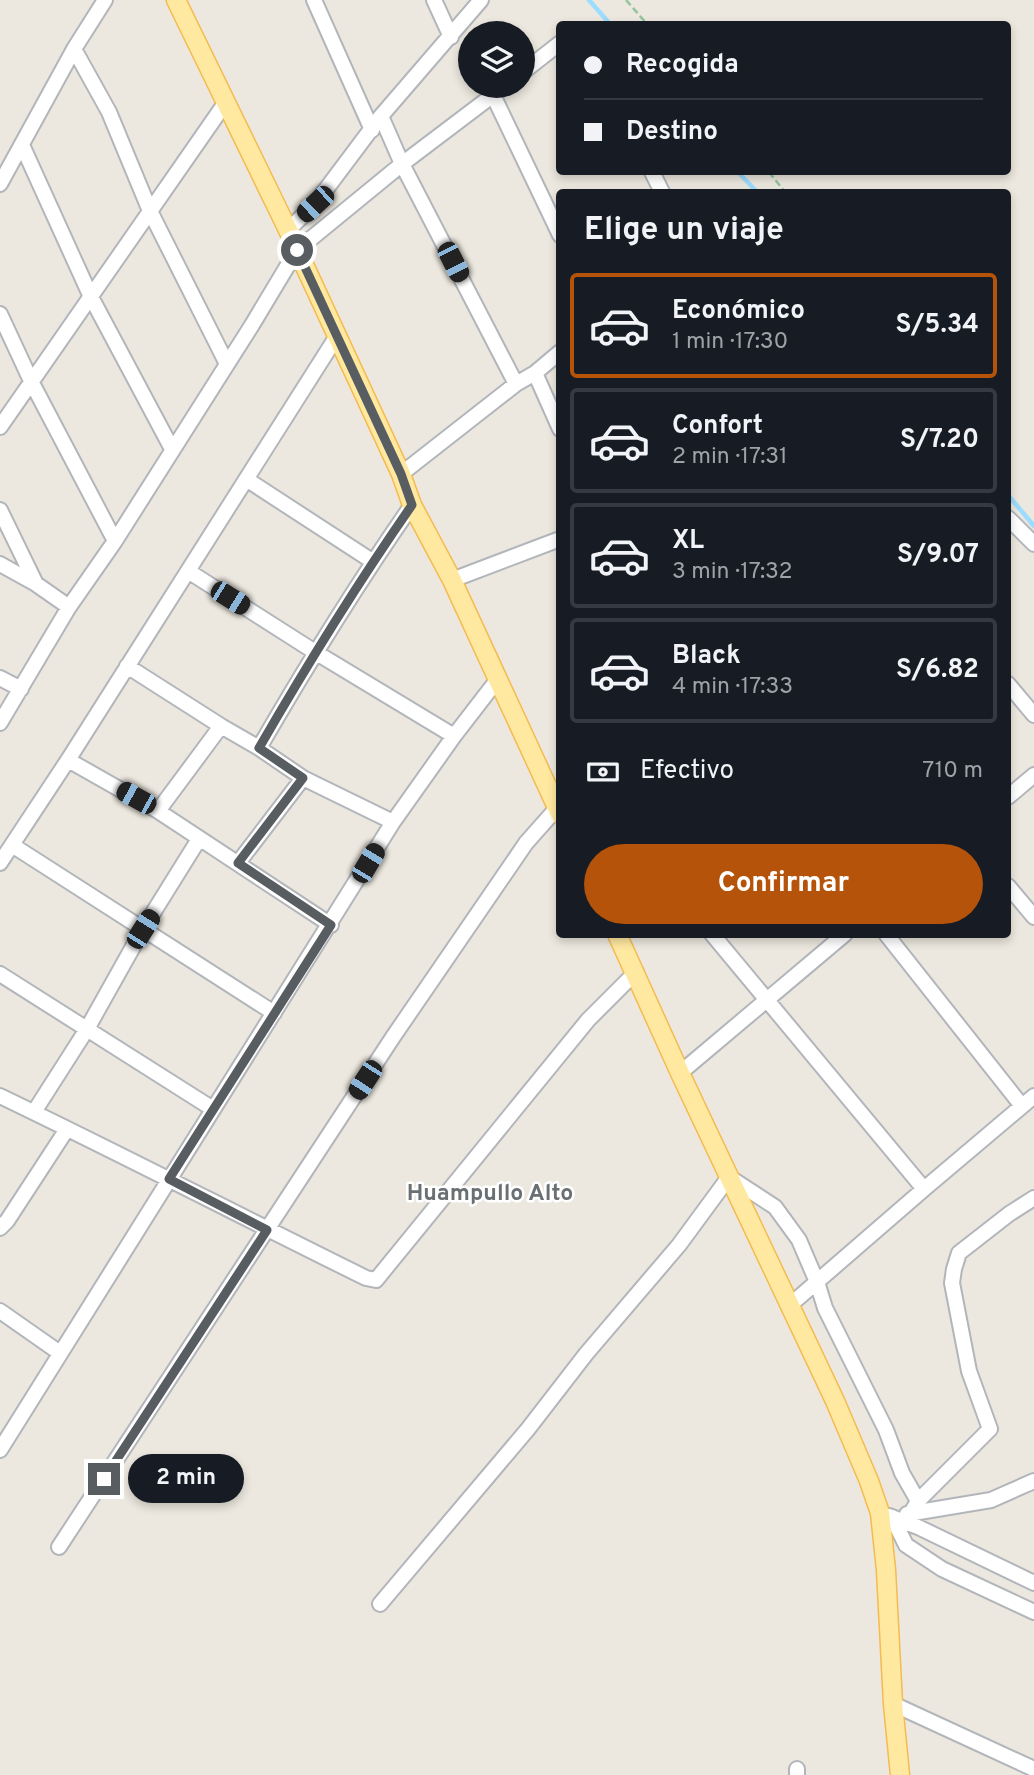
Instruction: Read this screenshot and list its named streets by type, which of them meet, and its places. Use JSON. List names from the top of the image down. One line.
{"districts":["Huampullo Alto"],"page":{"banner":["Recogida","Destino"],"heading":"Elige un viaje","list":[{"name":"Económico","note":"1 min · 17:30","value":"S/5.34"},{"name":"Confort","note":"2 min · 17:31","value":"S/7.20"},{"name":"XL","note":"3 min · 17:32","value":"S/9.07"},{"name":"Black","note":"4 min · 17:33","value":"S/6.82"}],"pay":["Efectivo","710 m"],"buttons":"Confirmar","bubble":"2 min"}}
